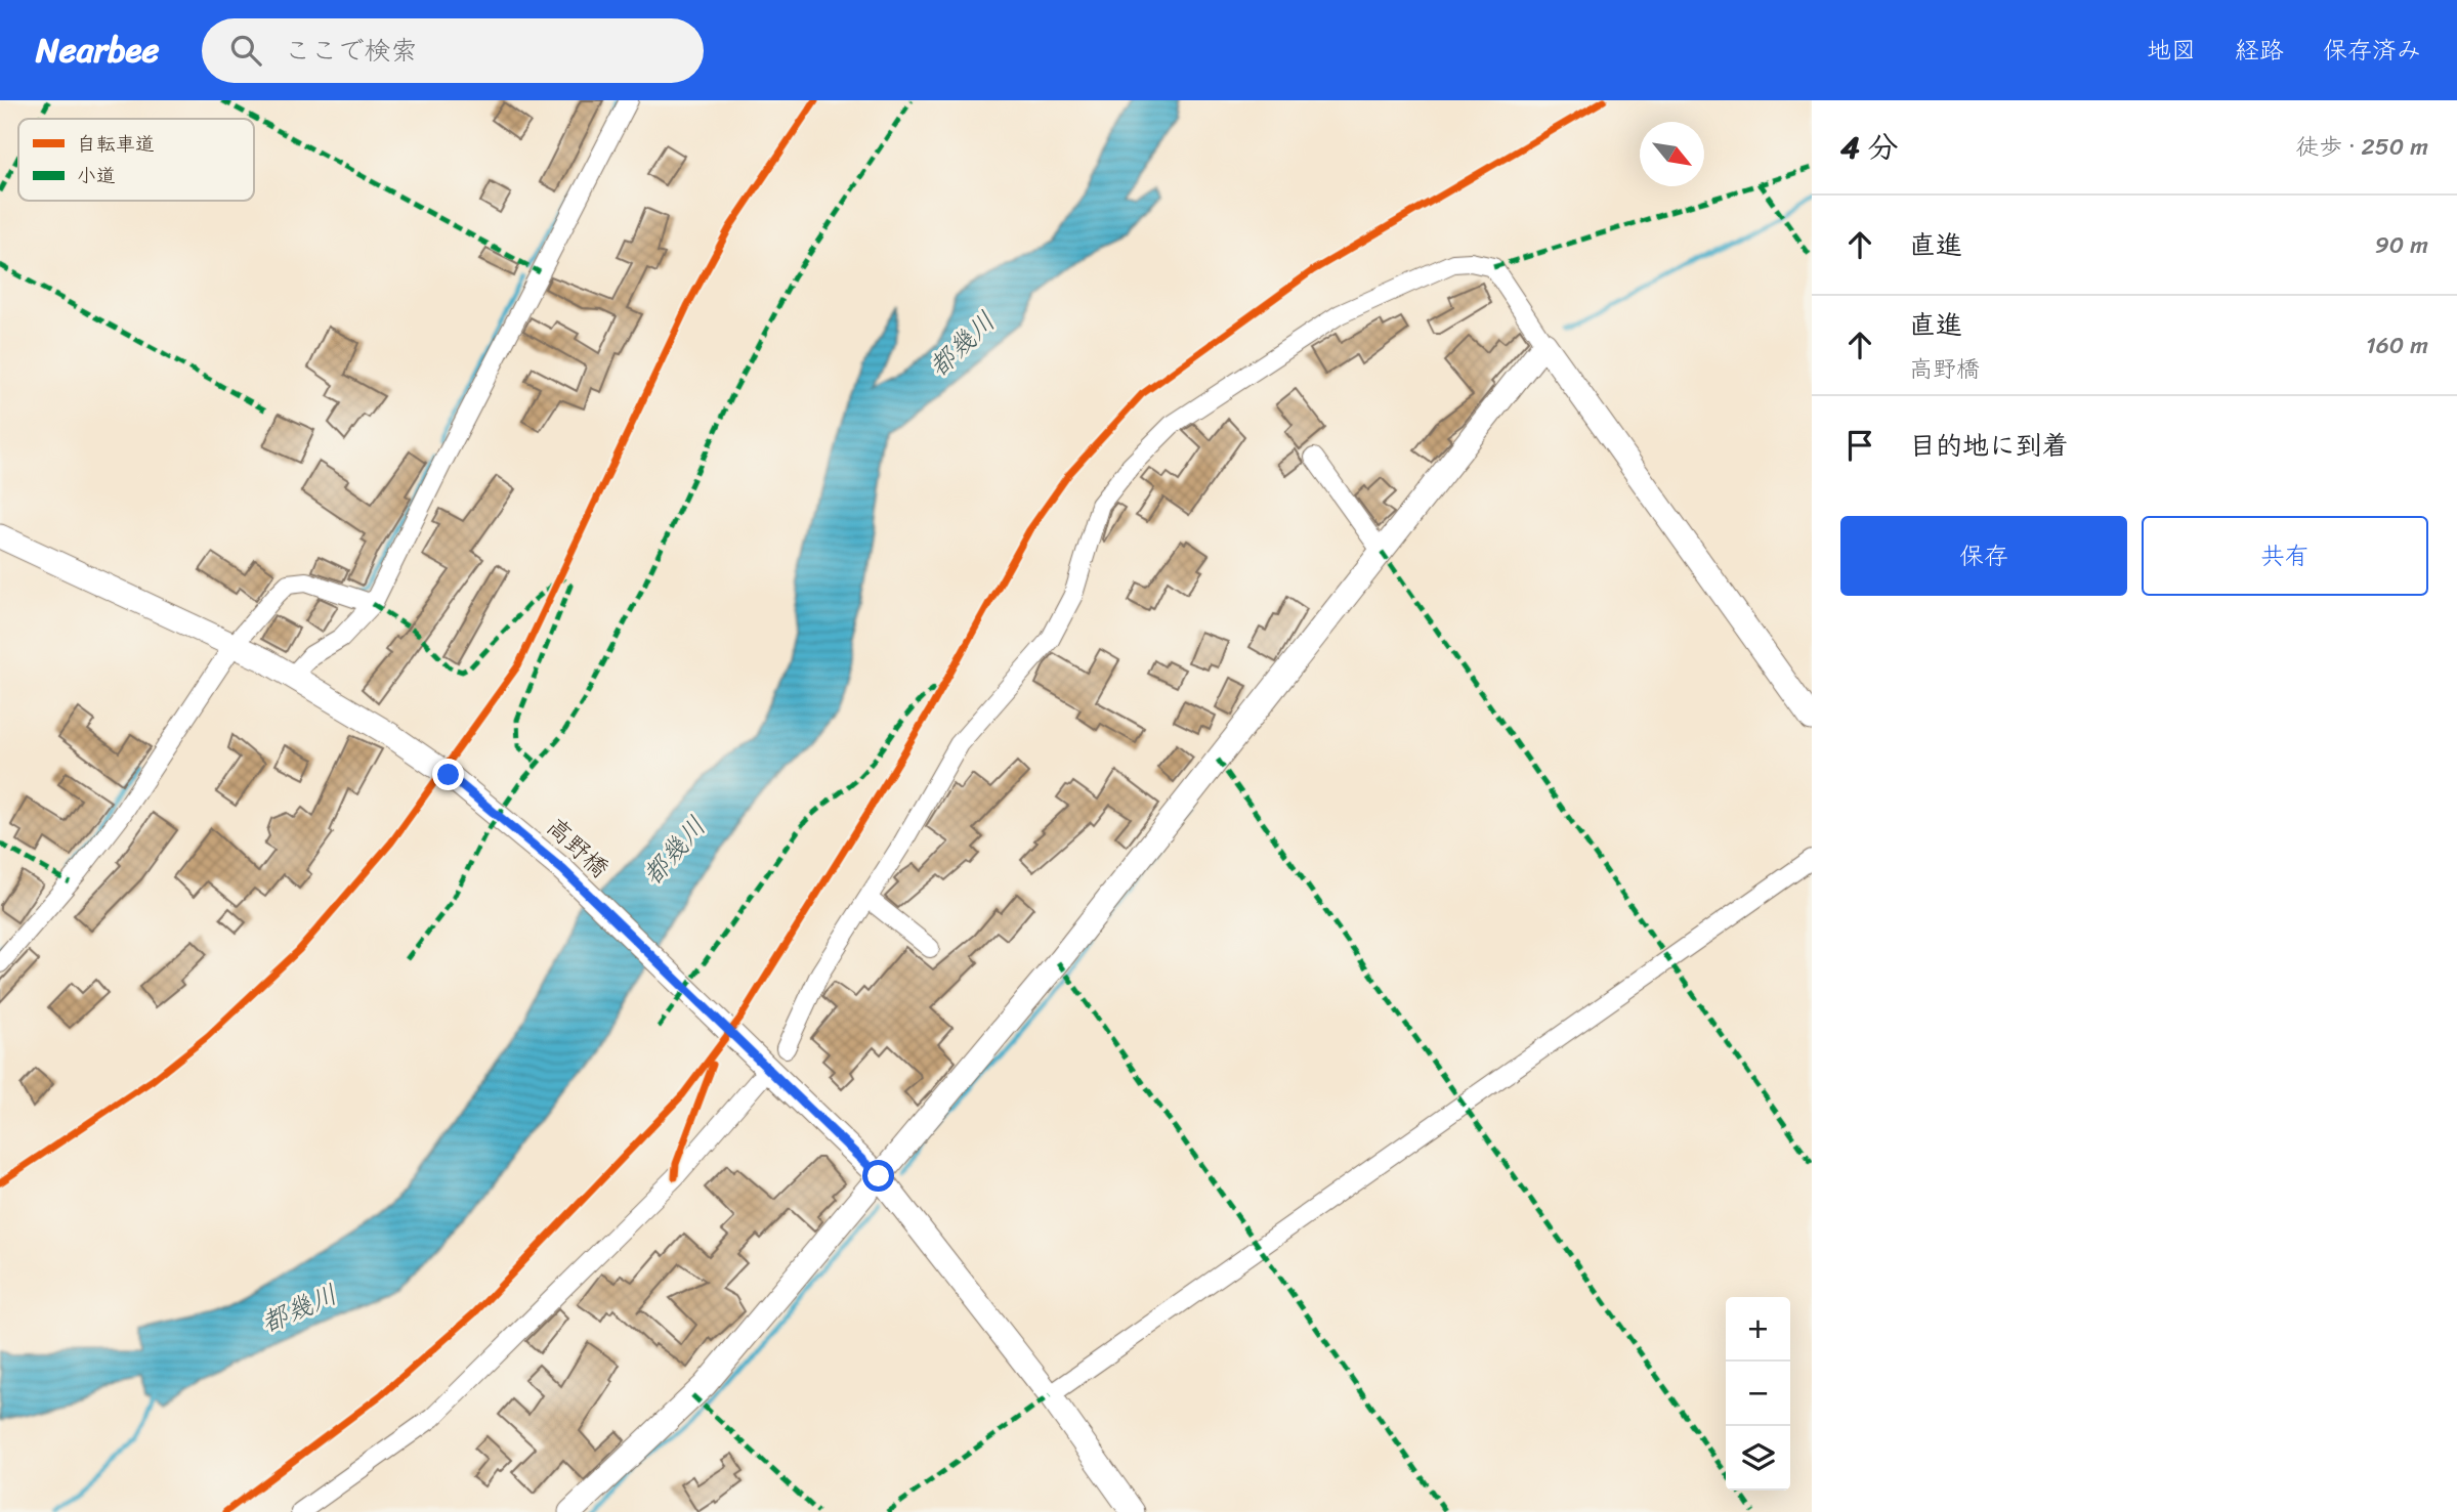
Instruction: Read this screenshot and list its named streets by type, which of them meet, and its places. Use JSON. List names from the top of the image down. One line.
{"streets":{"street":["高野橋"]},"water":["都幾川"],"legend":["自転車道","小道"],"north":"bottom right","page":{"header":"Nearbee","search":"ここで検索","nav":["地図","経路","保存済み"],"heading":["4 分","徒歩 · 250 m"],"list":[["直進","90 m"],["直進","高野橋","160 m"],"目的地に到着"],"buttons":["保存","共有"],"map_buttons":["+","−"]}}
